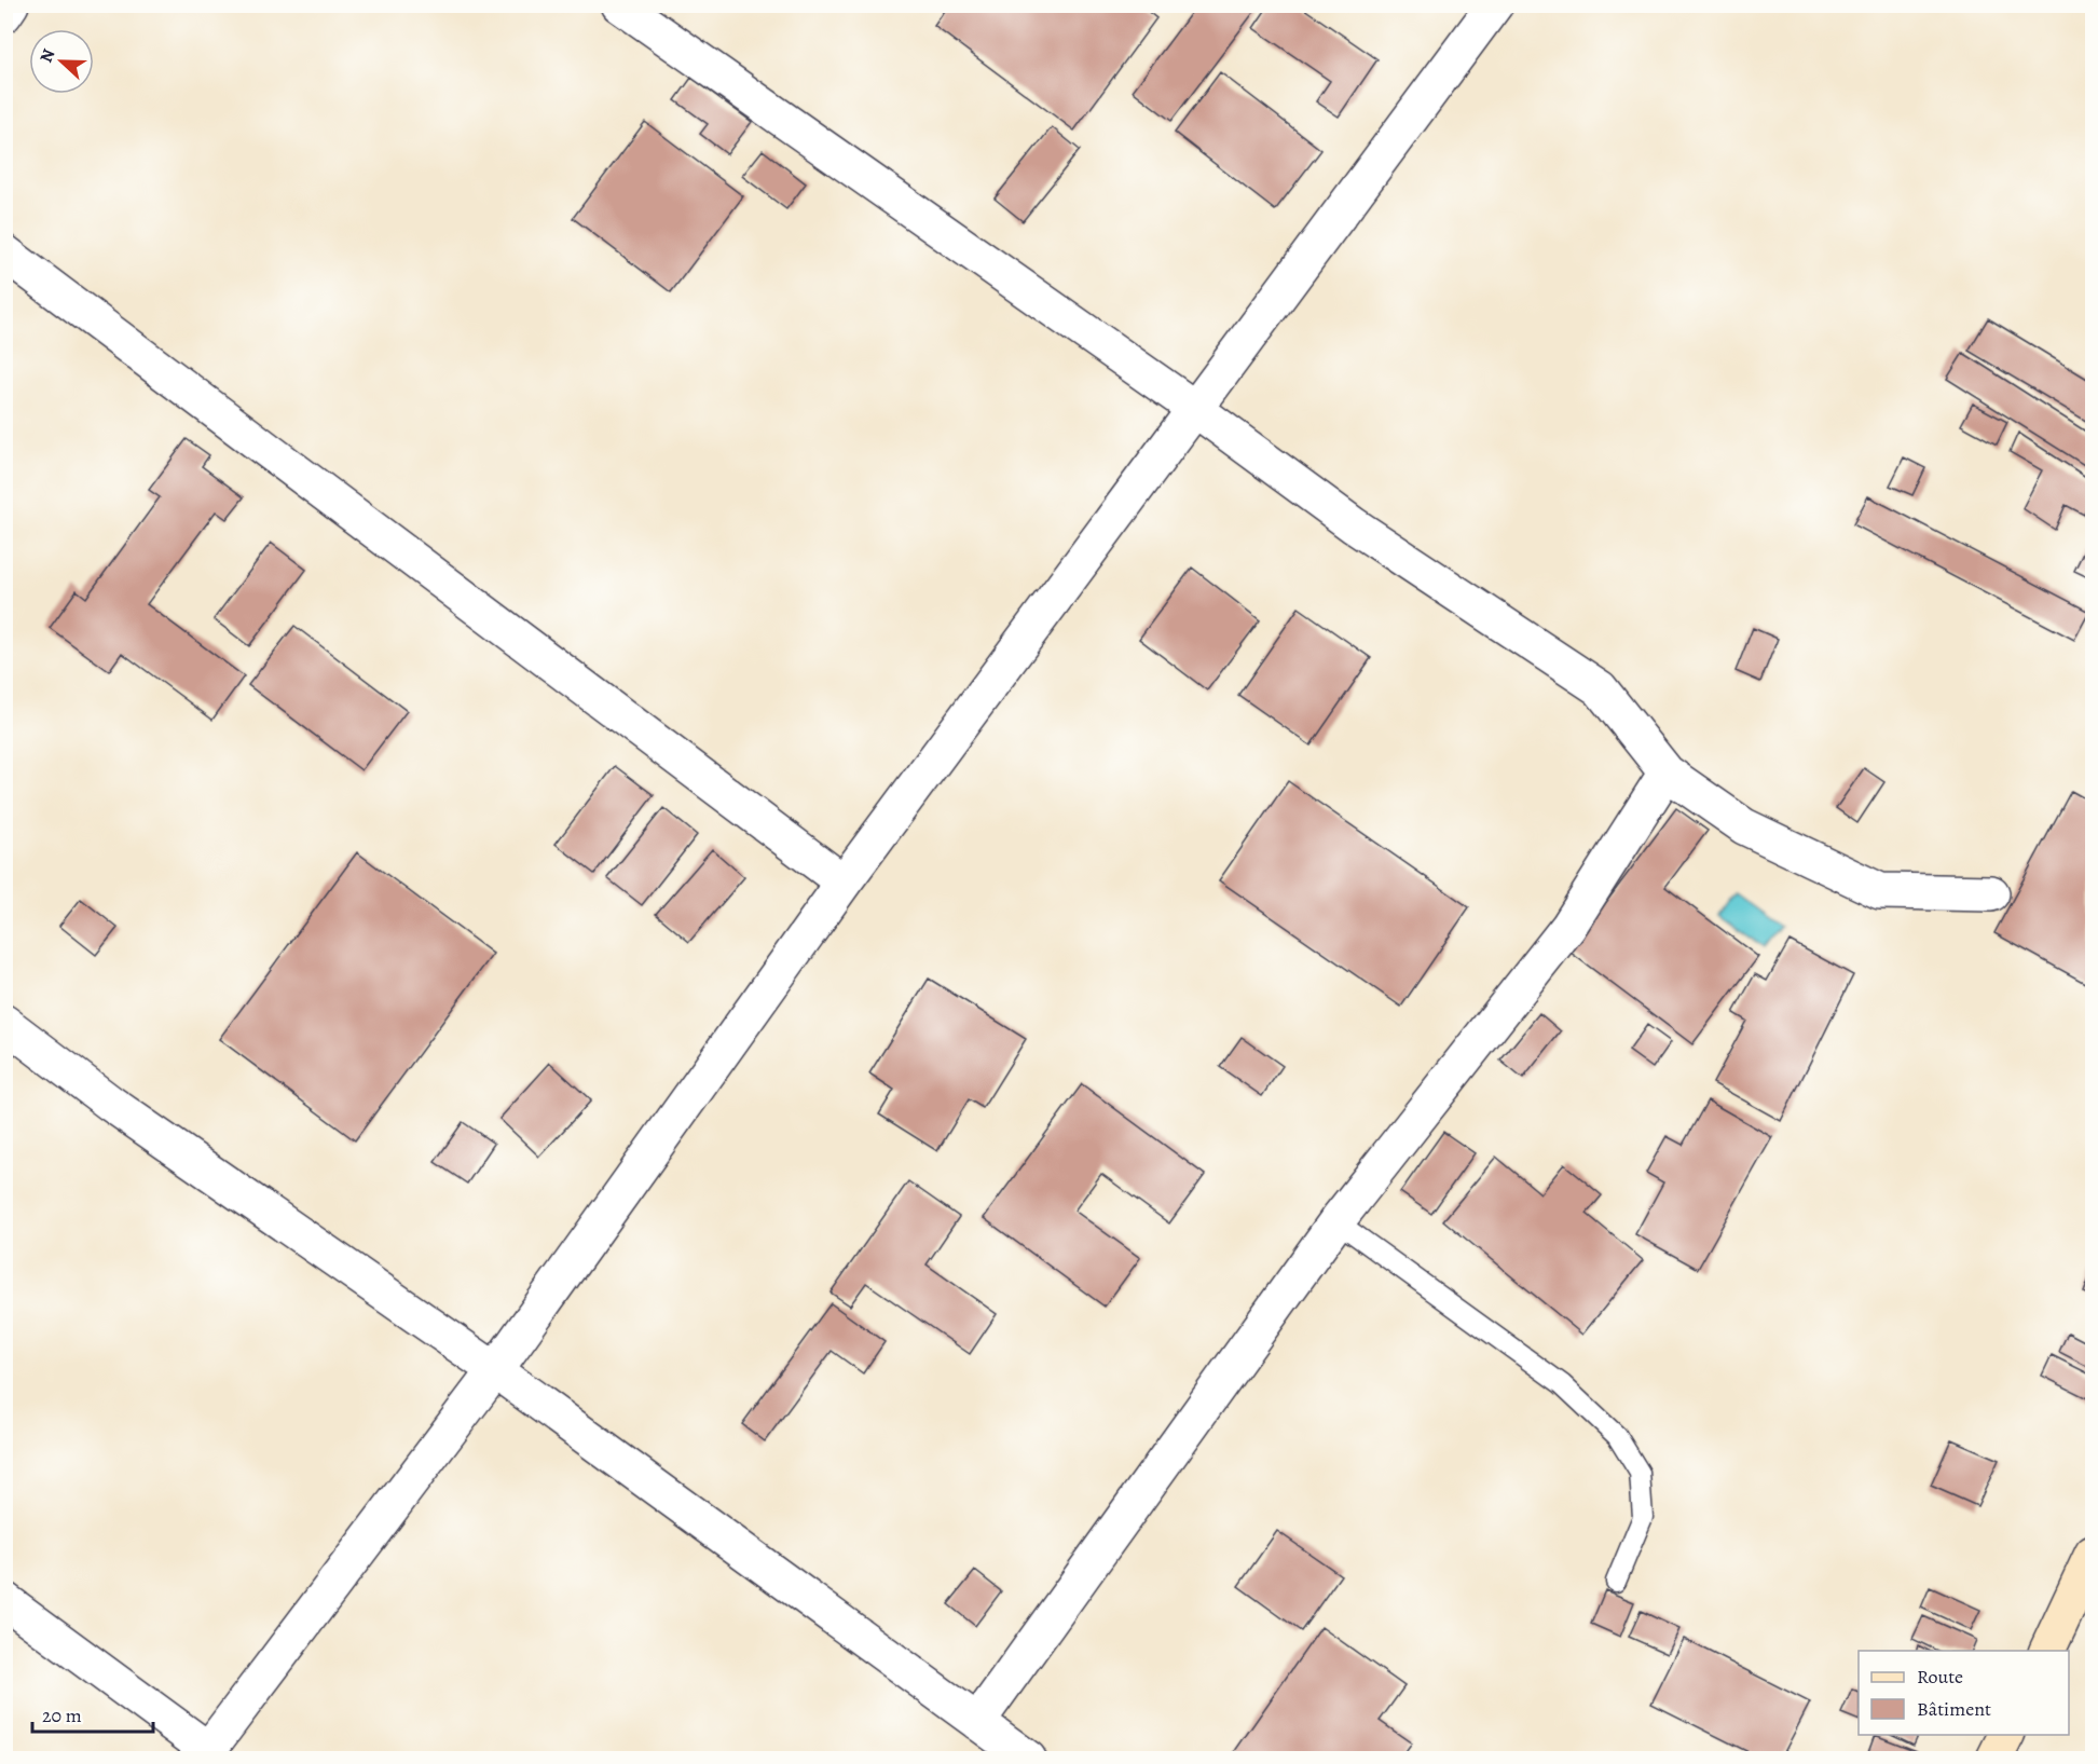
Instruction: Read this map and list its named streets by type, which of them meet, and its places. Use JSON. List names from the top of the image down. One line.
{"legend":["Route","Bâtiment"],"scale_bar":"20 m","north":"left"}
